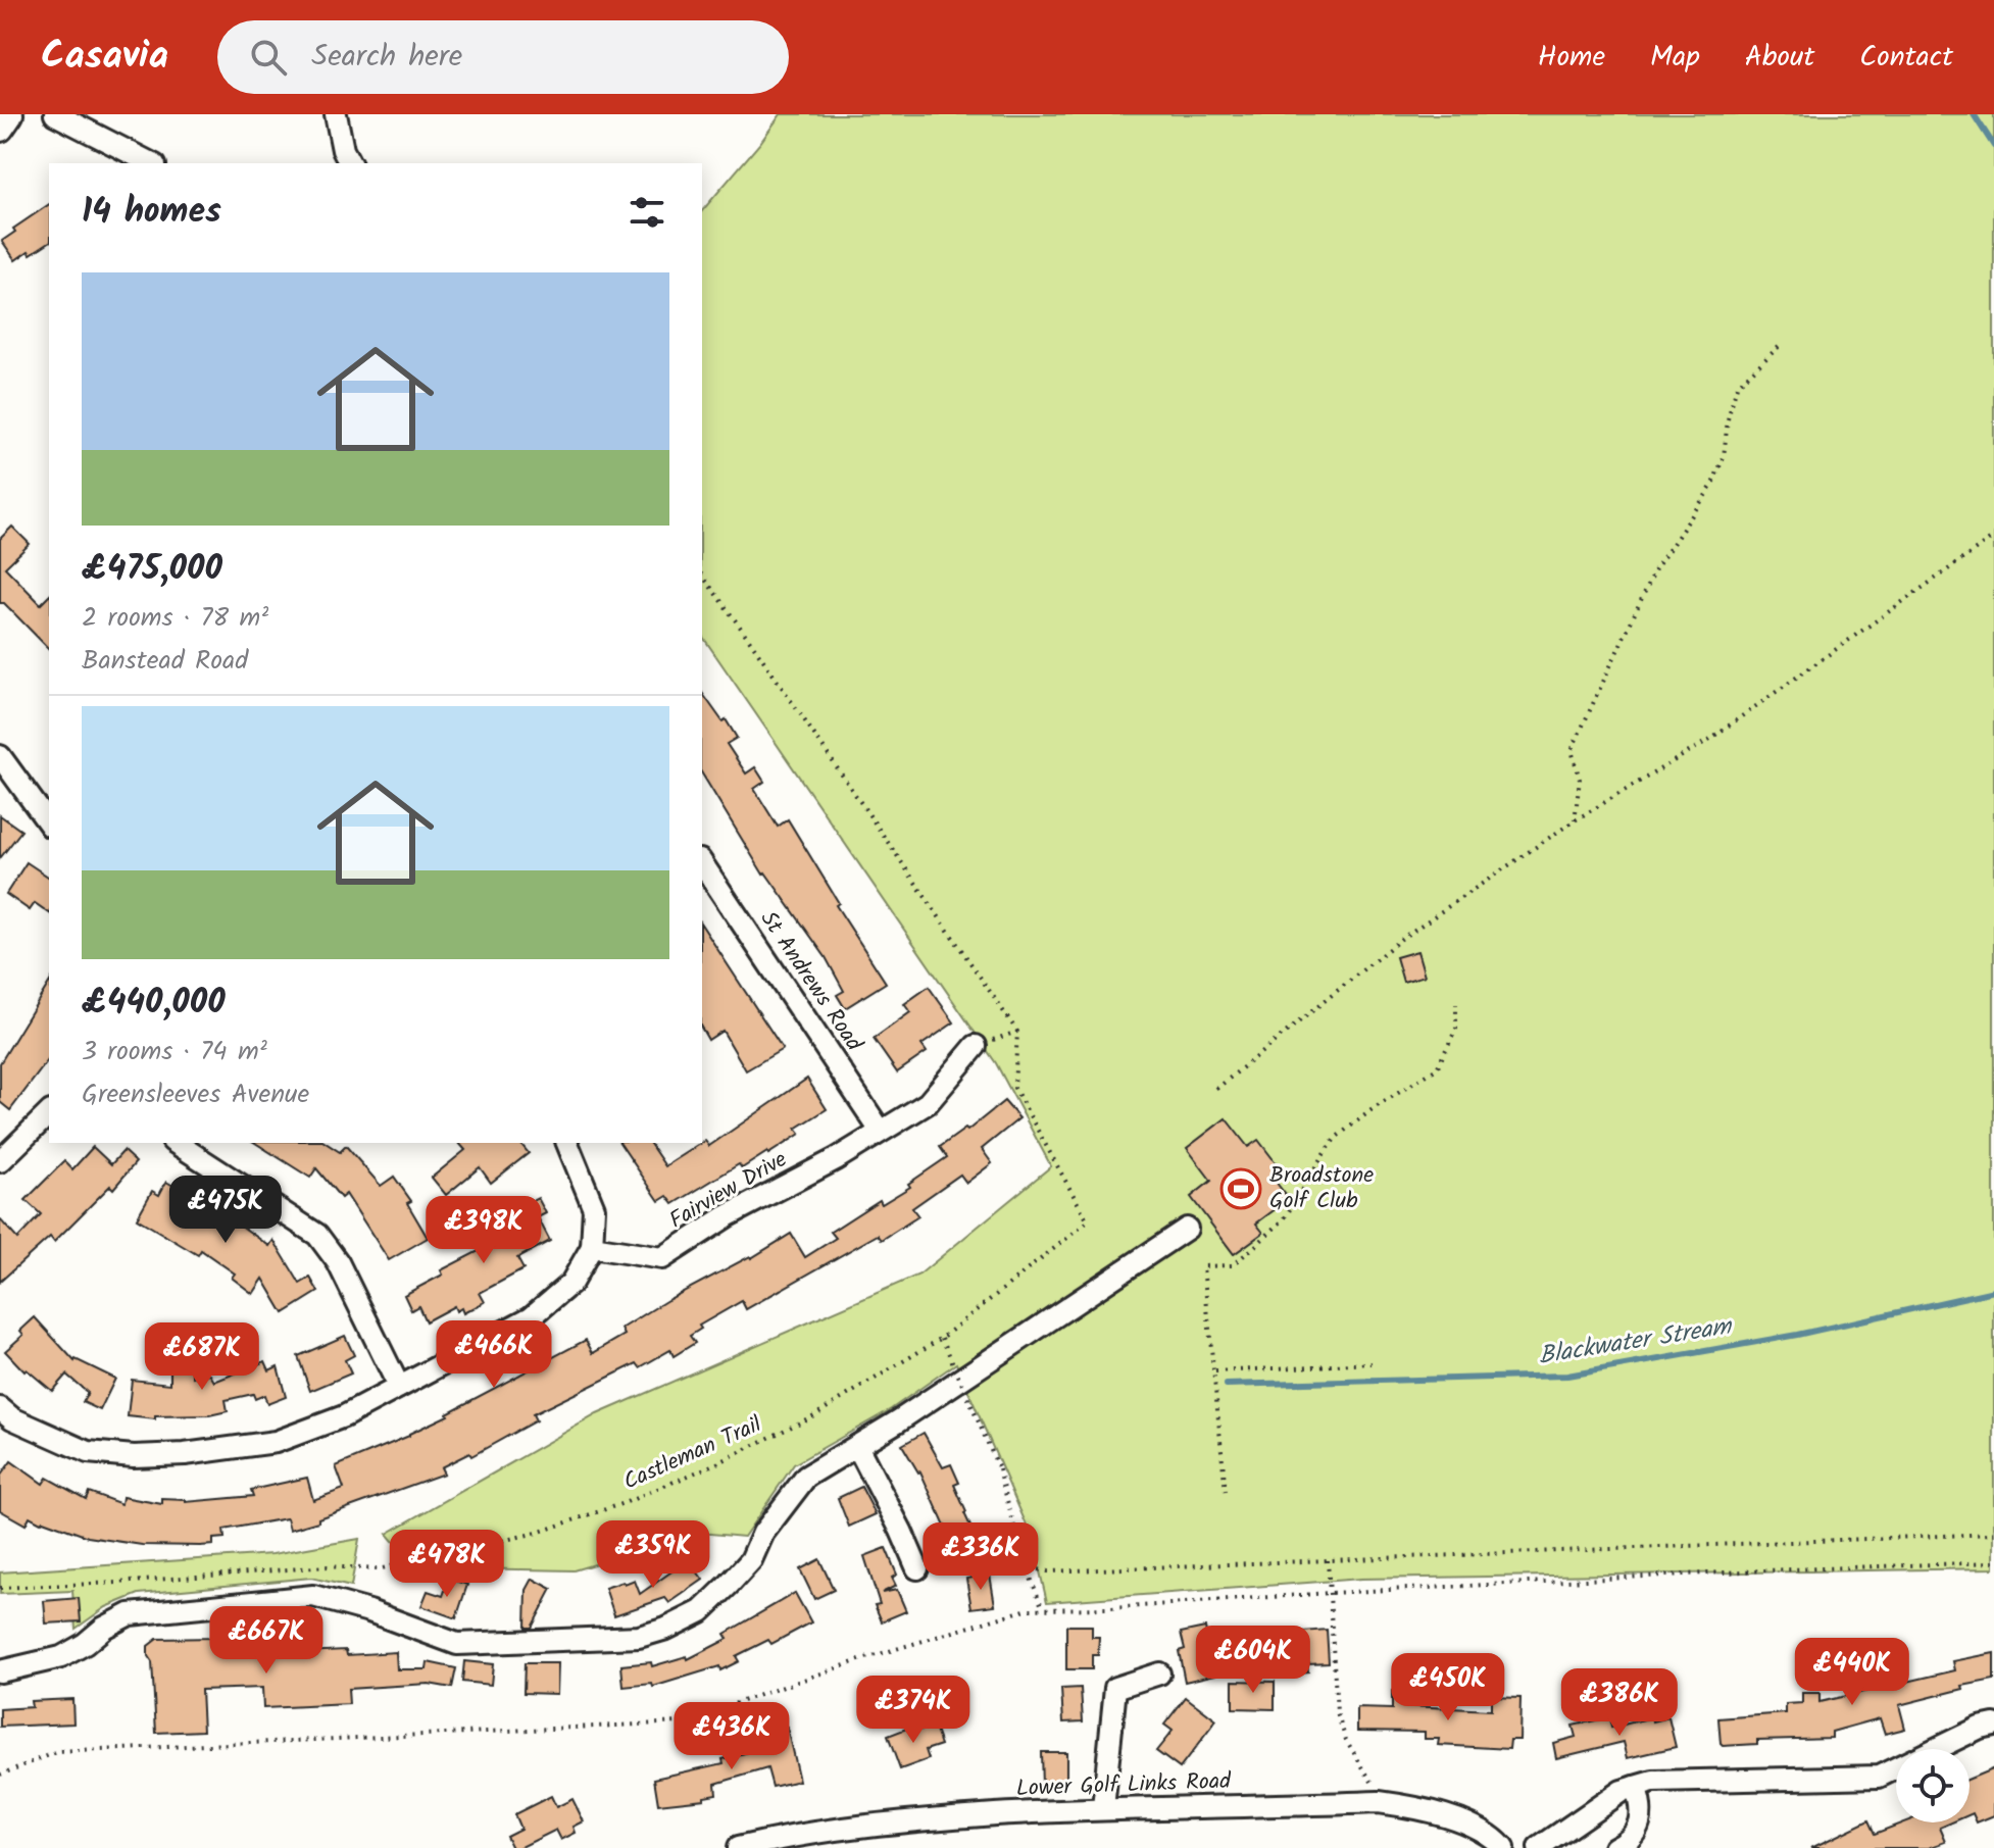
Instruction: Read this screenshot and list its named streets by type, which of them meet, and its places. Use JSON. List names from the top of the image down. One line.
{"streets":{"street":["St Andrews Road","Fairview Drive","Lower Golf Links Road"],"path":["Castleman Trail"]},"crossings":[["St Andrews Road","Fairview Drive"]],"water":["Blackwater Stream"],"places":{"sports":["Broadstone Golf Club"]},"page":{"header":"Casavia","search":"Search here","nav":["Home","Map","About","Contact"],"heading":"14 homes","list":[{"name":"£475,000","note":"2 rooms · 78 m² · Banstead Road"},{"name":"£440,000","note":"3 rooms · 74 m² · Greensleeves Avenue"}],"price":["£475K","£398K","£466K","£687K","£359K","£336K","£478K","£667K","£604K","£440K","£450K","£386K","£374K","£436K"]}}
